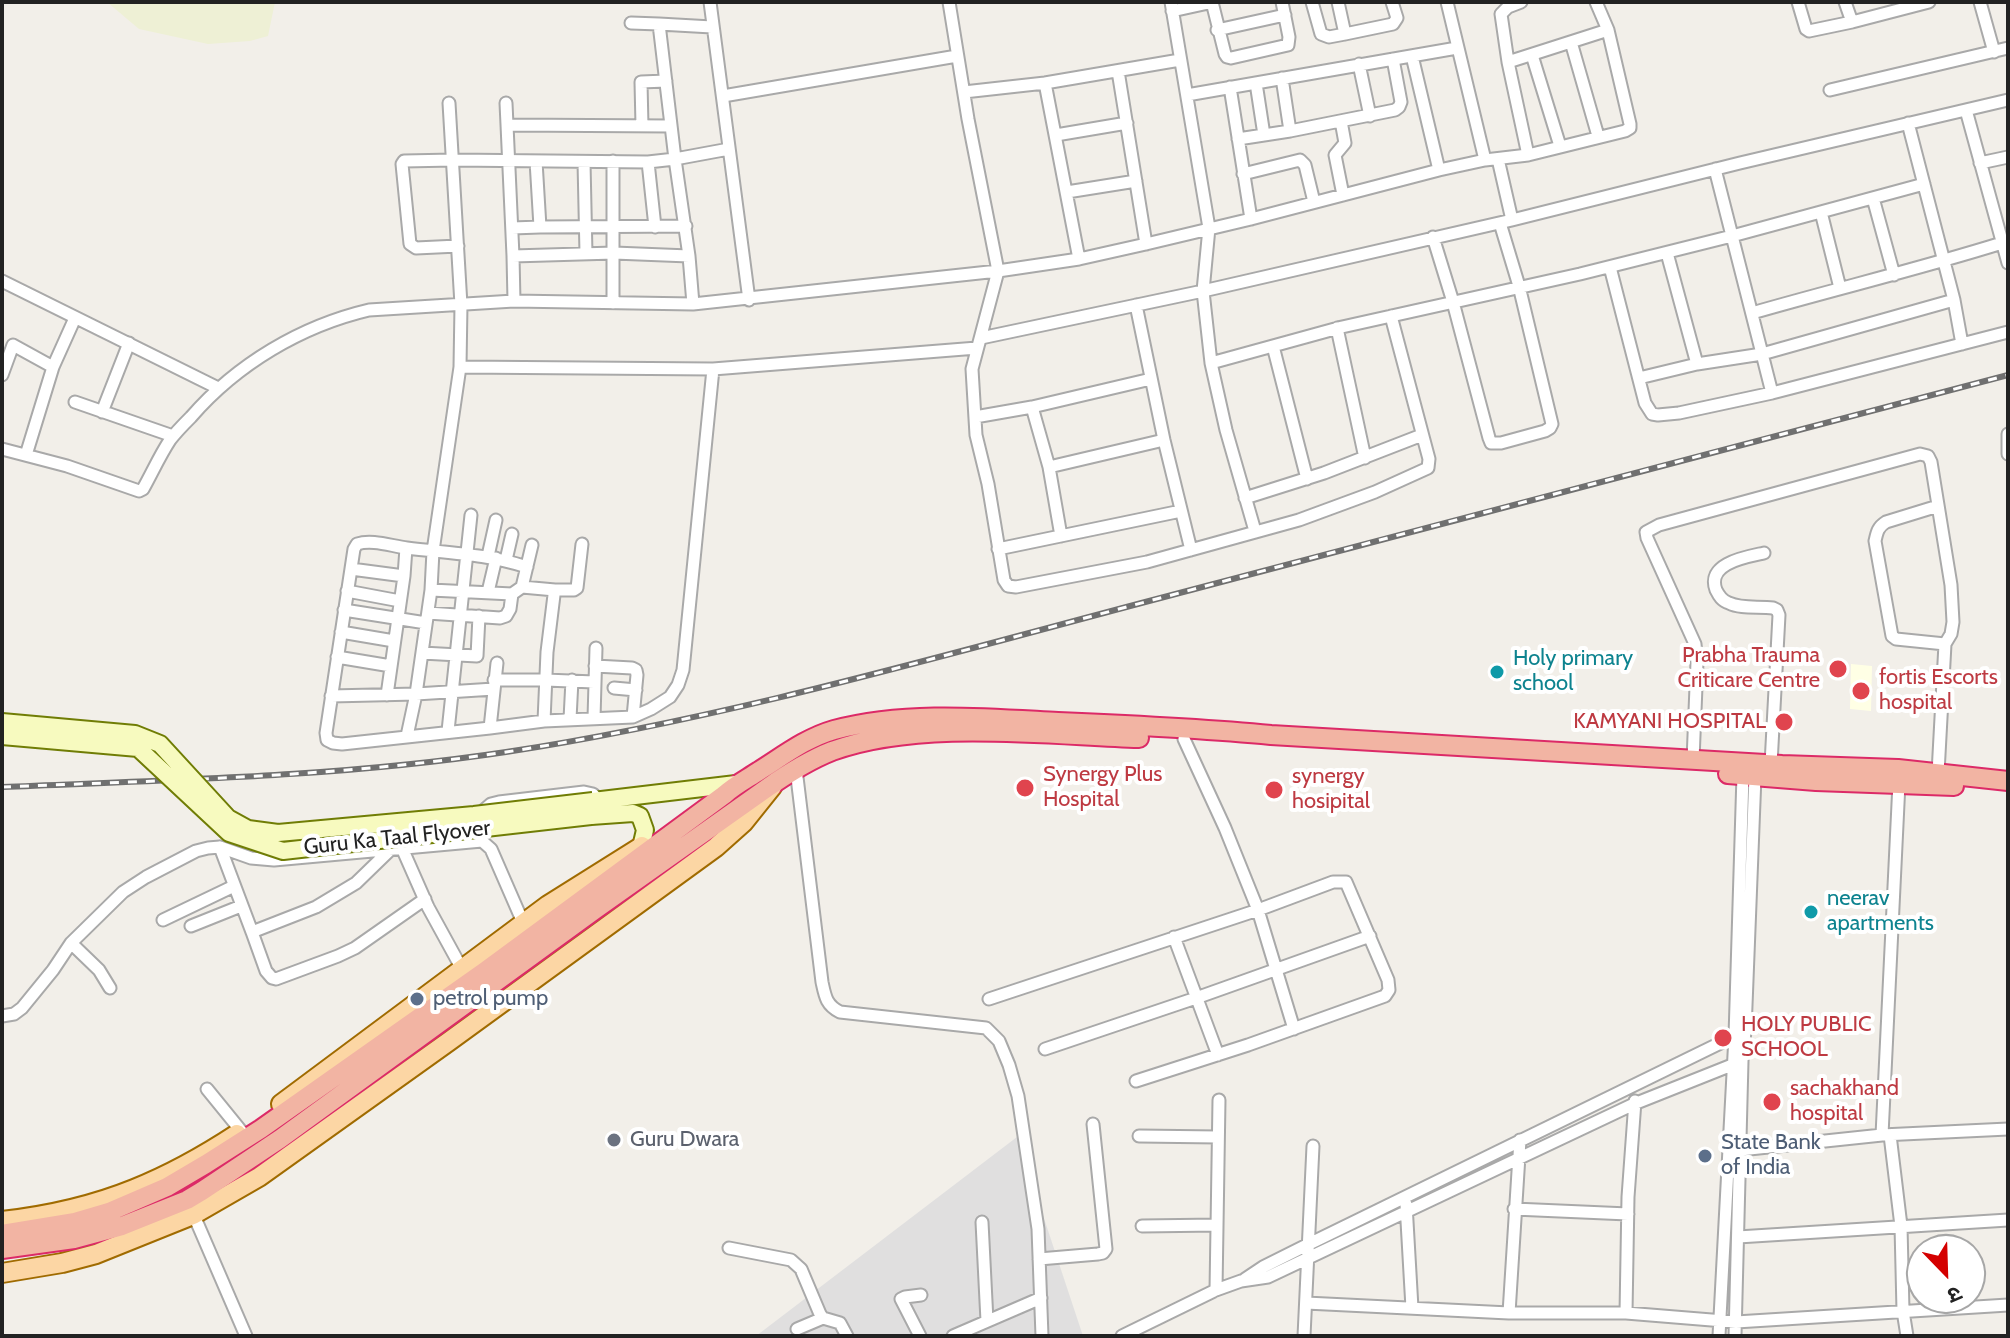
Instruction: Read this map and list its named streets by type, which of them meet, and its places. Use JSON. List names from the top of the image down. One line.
{"streets":{"main road":["Guru Ka Taal Flyover"]},"places":["Prabha Trauma Criticare Centre","Holy primary school","fortis Escorts hospital","KAMYANI HOSPITAL","Synergy Plus Hospital","synergy hosipital","neerav apartments","petrol pump","HOLY PUBLIC SCHOOL","sachakhand hospital","Guru Dwara","State Bank of India"],"north":"bottom right"}
